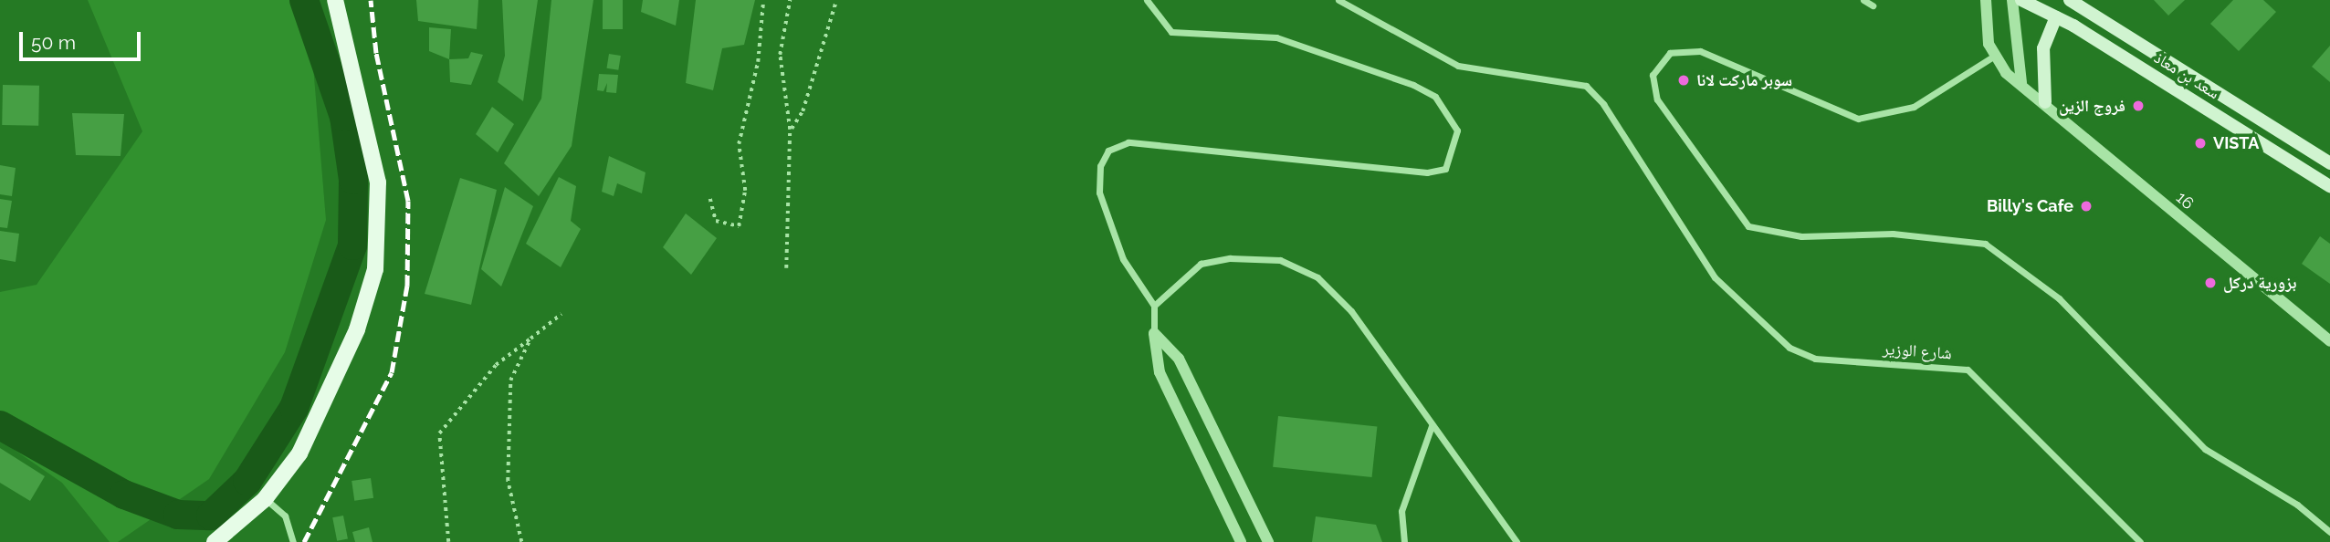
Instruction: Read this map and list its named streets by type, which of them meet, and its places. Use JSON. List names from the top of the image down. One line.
{"streets":{"main road":["سعد بن معاذ"],"street":["16","شارع الوزير"]},"places":["سوبر ماركت لانا","فروج الزين","VISTA","Billy's Cafe","بزورية دركل"],"scale_bar":"50 m"}
